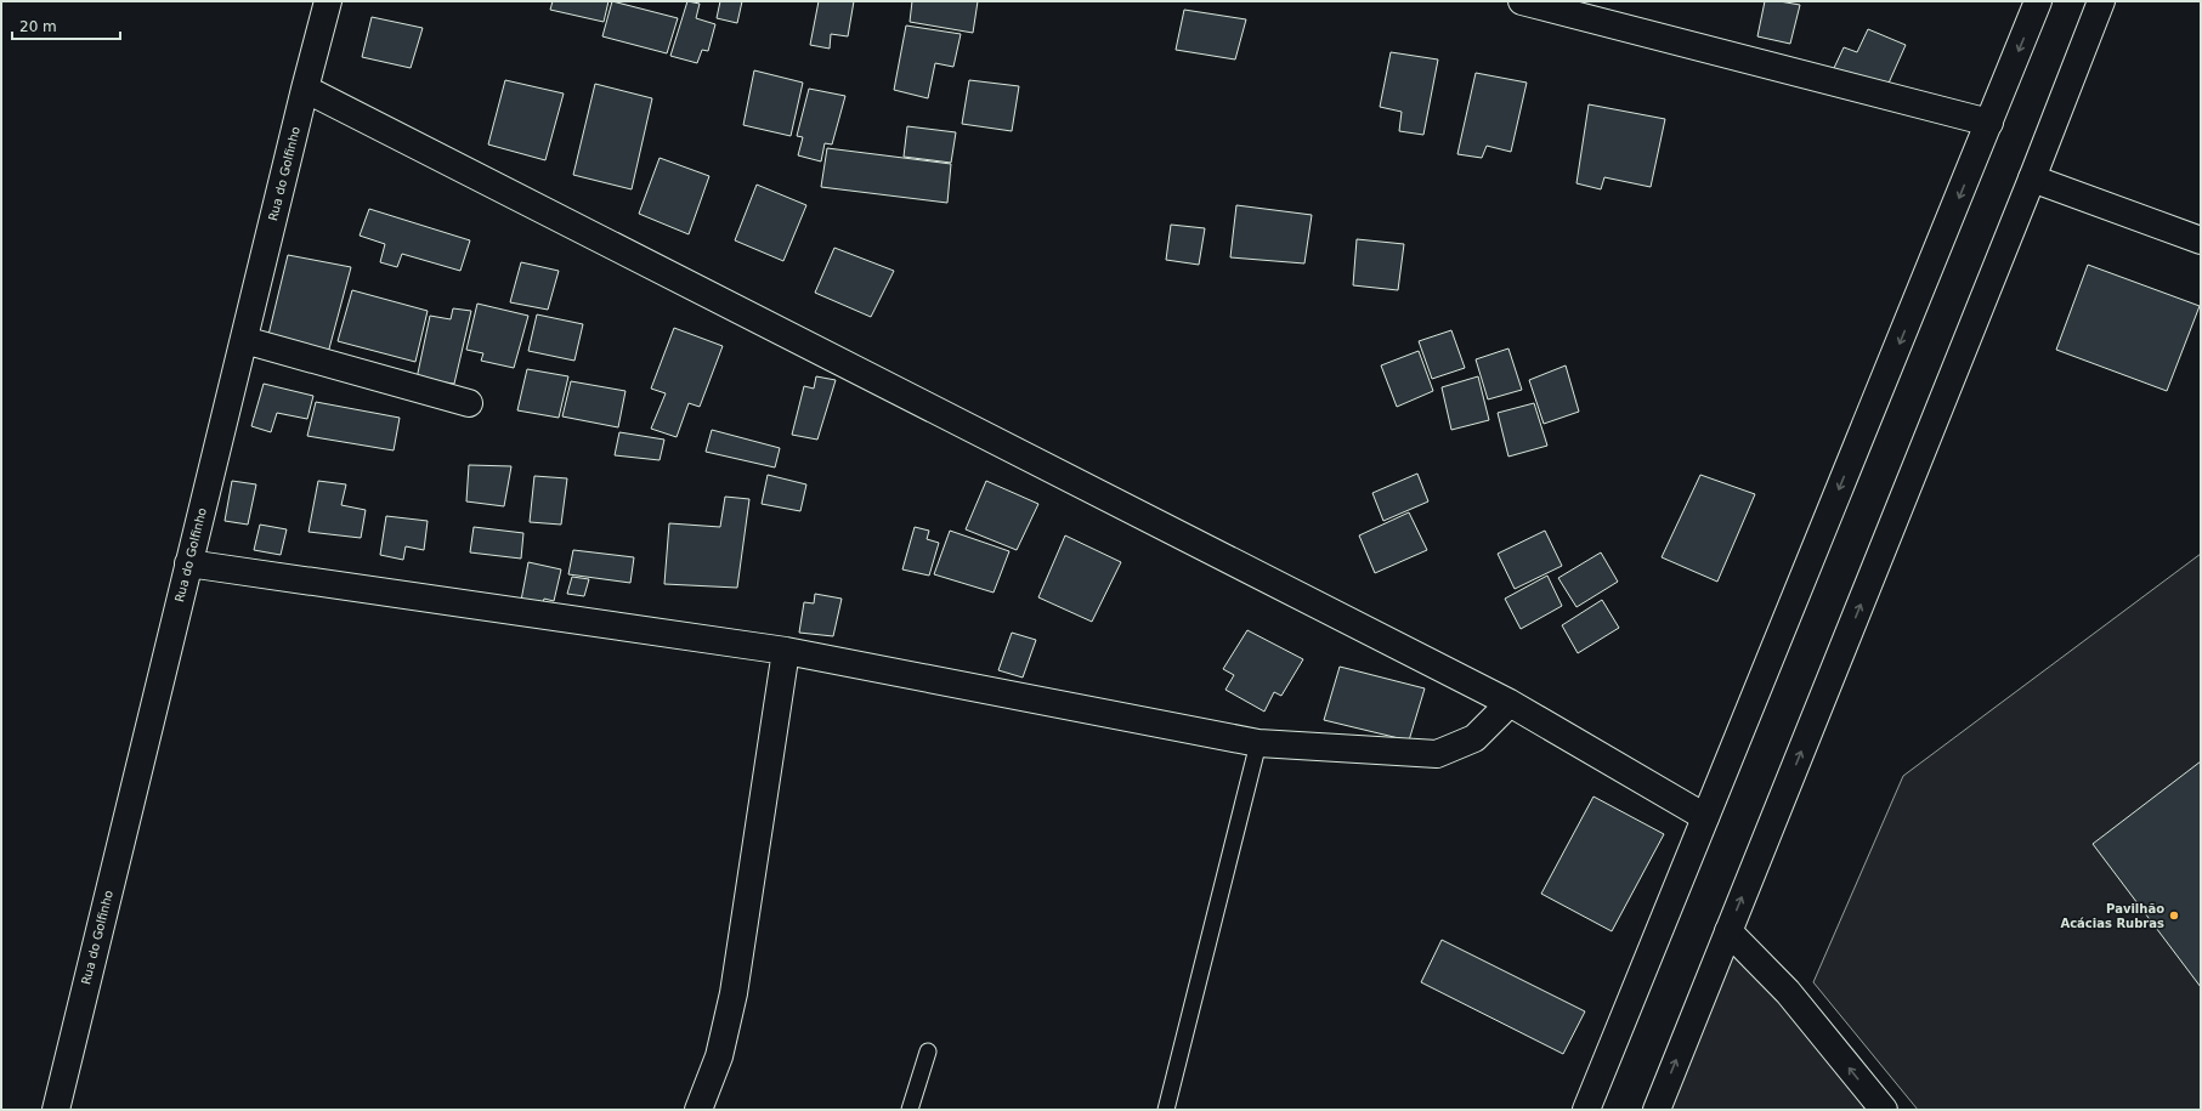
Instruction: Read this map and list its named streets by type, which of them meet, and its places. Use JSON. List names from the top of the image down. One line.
{"streets":{"street":["Rua do Golfinho"]},"places":["Pavilhão Acácias Rubras"],"scale_bar":"20 m"}
